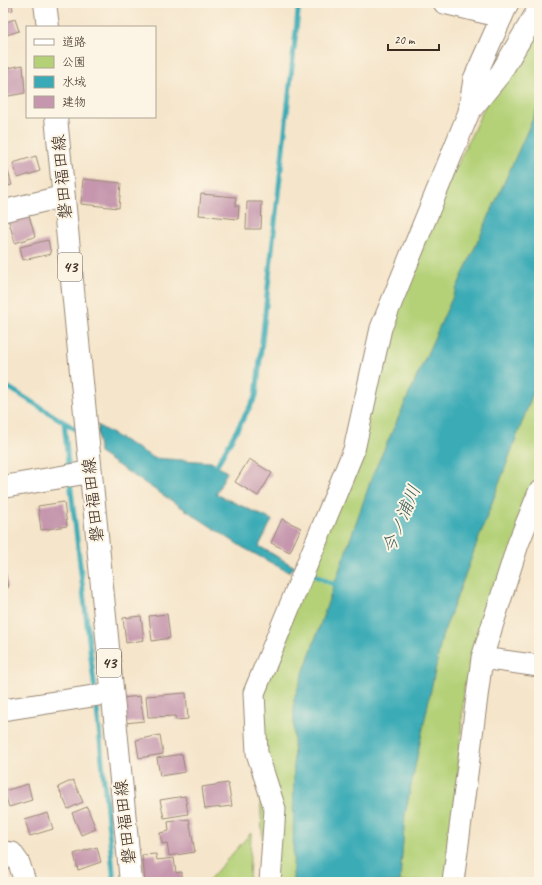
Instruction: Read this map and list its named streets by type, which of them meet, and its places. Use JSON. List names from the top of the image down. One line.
{"streets":{"main road":["磐田福田線","43"]},"water":["今ノ浦川"],"legend":["道路","公園","水域","建物"],"scale_bar":"20 m"}
